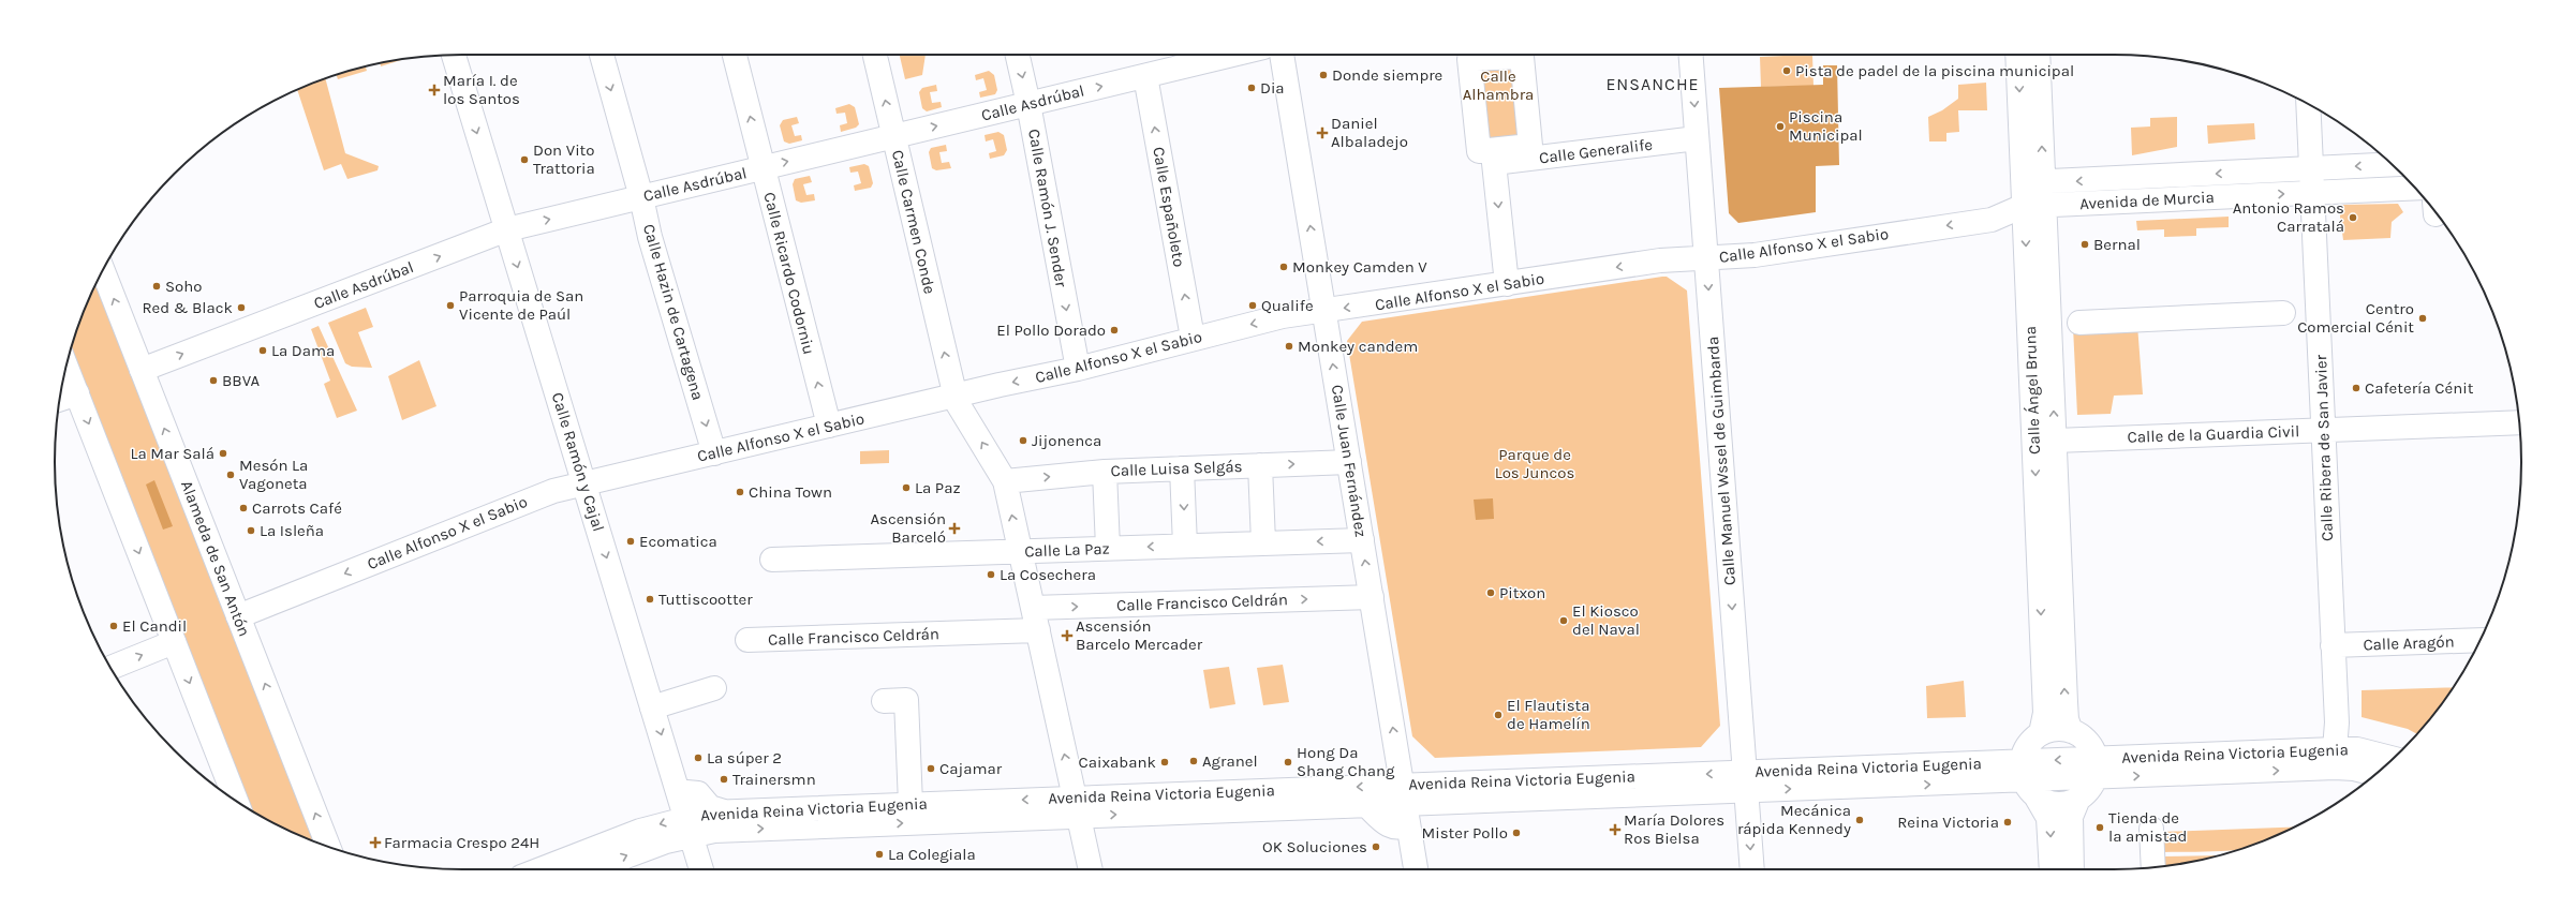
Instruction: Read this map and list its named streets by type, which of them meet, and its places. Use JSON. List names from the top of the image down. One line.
{"streets":{"street":["Calle Asdrúbal","Calle Generalife","Avenida de Murcia","Calle Españoleto","Calle Ramón J. Sender","Calle Carmen Conde","Calle Alfonso X el Sabio","Calle Ricardo Codorniu","Calle Hazin de Cartagena","Calle Ángel Bruna","Calle de la Guardia Civil","Calle Ribera de San Javier","Calle Juan Fernández","Calle Manuel Wssel de Guimbarda","Calle Ramón y Cajal","Calle Luisa Selgás","Calle La Paz","Alameda de San Antón","Calle Francisco Celdrán","Calle Aragón","Avenida Reina Victoria Eugenia"]},"crossings":[["Calle Asdrúbal","Calle Españoleto"],["Calle Asdrúbal","Calle Ramón J. Sender"],["Calle Asdrúbal","Calle Carmen Conde"],["Calle Asdrúbal","Calle Ricardo Codorniu"],["Calle Asdrúbal","Calle Hazin de Cartagena"],["Calle Asdrúbal","Calle Ramón y Cajal"],["Calle Asdrúbal","Alameda de San Antón"],["Calle Generalife","Calle Alfonso X el Sabio"],["Calle Generalife","Calle Manuel Wssel de Guimbarda"],["Avenida de Murcia","Calle Alfonso X el Sabio"],["Avenida de Murcia","Calle Ángel Bruna"],["Avenida de Murcia","Calle Ribera de San Javier"],["Calle Españoleto","Calle Alfonso X el Sabio"],["Calle Ramón J. Sender","Calle Alfonso X el Sabio"],["Calle Carmen Conde","Calle Alfonso X el Sabio"],["Calle Carmen Conde","Calle Luisa Selgás"],["Calle Carmen Conde","Calle La Paz"],["Calle Carmen Conde","Calle Francisco Celdrán"],["Calle Carmen Conde","Avenida Reina Victoria Eugenia"],["Calle Alfonso X el Sabio","Calle Ricardo Codorniu"],["Calle Alfonso X el Sabio","Calle Hazin de Cartagena"],["Calle Alfonso X el Sabio","Calle Ángel Bruna"],["Calle Alfonso X el Sabio","Calle Juan Fernández"],["Calle Alfonso X el Sabio","Calle Manuel Wssel de Guimbarda"],["Calle Alfonso X el Sabio","Calle Ramón y Cajal"],["Calle Alfonso X el Sabio","Alameda de San Antón"],["Calle Ángel Bruna","Calle de la Guardia Civil"],["Calle de la Guardia Civil","Calle Ribera de San Javier"],["Calle Ribera de San Javier","Calle Aragón"],["Calle Ribera de San Javier","Avenida Reina Victoria Eugenia"],["Calle Juan Fernández","Calle Luisa Selgás"],["Calle Juan Fernández","Calle La Paz"],["Calle Juan Fernández","Calle Francisco Celdrán"],["Calle Juan Fernández","Avenida Reina Victoria Eugenia"],["Calle Manuel Wssel de Guimbarda","Avenida Reina Victoria Eugenia"],["Calle Ramón y Cajal","Avenida Reina Victoria Eugenia"]],"one_way":["Calle Asdrúbal","Calle Españoleto","Calle Ramón J. Sender","Calle Carmen Conde","Calle Alfonso X el Sabio","Calle Ricardo Codorniu","Calle Hazin de Cartagena","Calle Juan Fernández","Calle Manuel Wssel de Guimbarda","Calle Ramón y Cajal","Calle Luisa Selgás","Calle Francisco Celdrán"],"districts":["ENSANCHE"],"parks":["Calle Alhambra","Parque de Los Juncos"],"places":{"other":["Pista de padel de la piscina municipal","Donde siempre","Dia","Piscina Municipal","Don Vito Trattoria","Antonio Ramos Carratalá","Bernal","Monkey Camden V","Soho","Parroquia de San Vicente de Paúl","Qualife","Red & Black","Centro Comercial Cénit","El Pollo Dorado","Monkey candem","La Dama","BBVA","Cafetería Cénit","Jijonenca","La Mar Salá","Mesón La Vagoneta","La Paz","China Town","Carrots Café","La Isleña","Ecomatica","La Cosechera","Pitxon","Tuttiscootter","El Kiosco del Naval","El Candil","El Flautista de Hamelín","La súper 2","Agranel","Caixabank","Hong Da Shang Chang","Cajamar","Trainersmn","Mecánica rápida Kennedy","Reina Victoria","Tienda de la amistad","Mister Pollo","OK Soluciones","La Colegiala"],"health":["María I. de los Santos","Daniel Albaladejo","Ascensión Barceló","Ascensión Barcelo Mercader","María Dolores Ros Bielsa","Farmacia Crespo 24H"]}}
